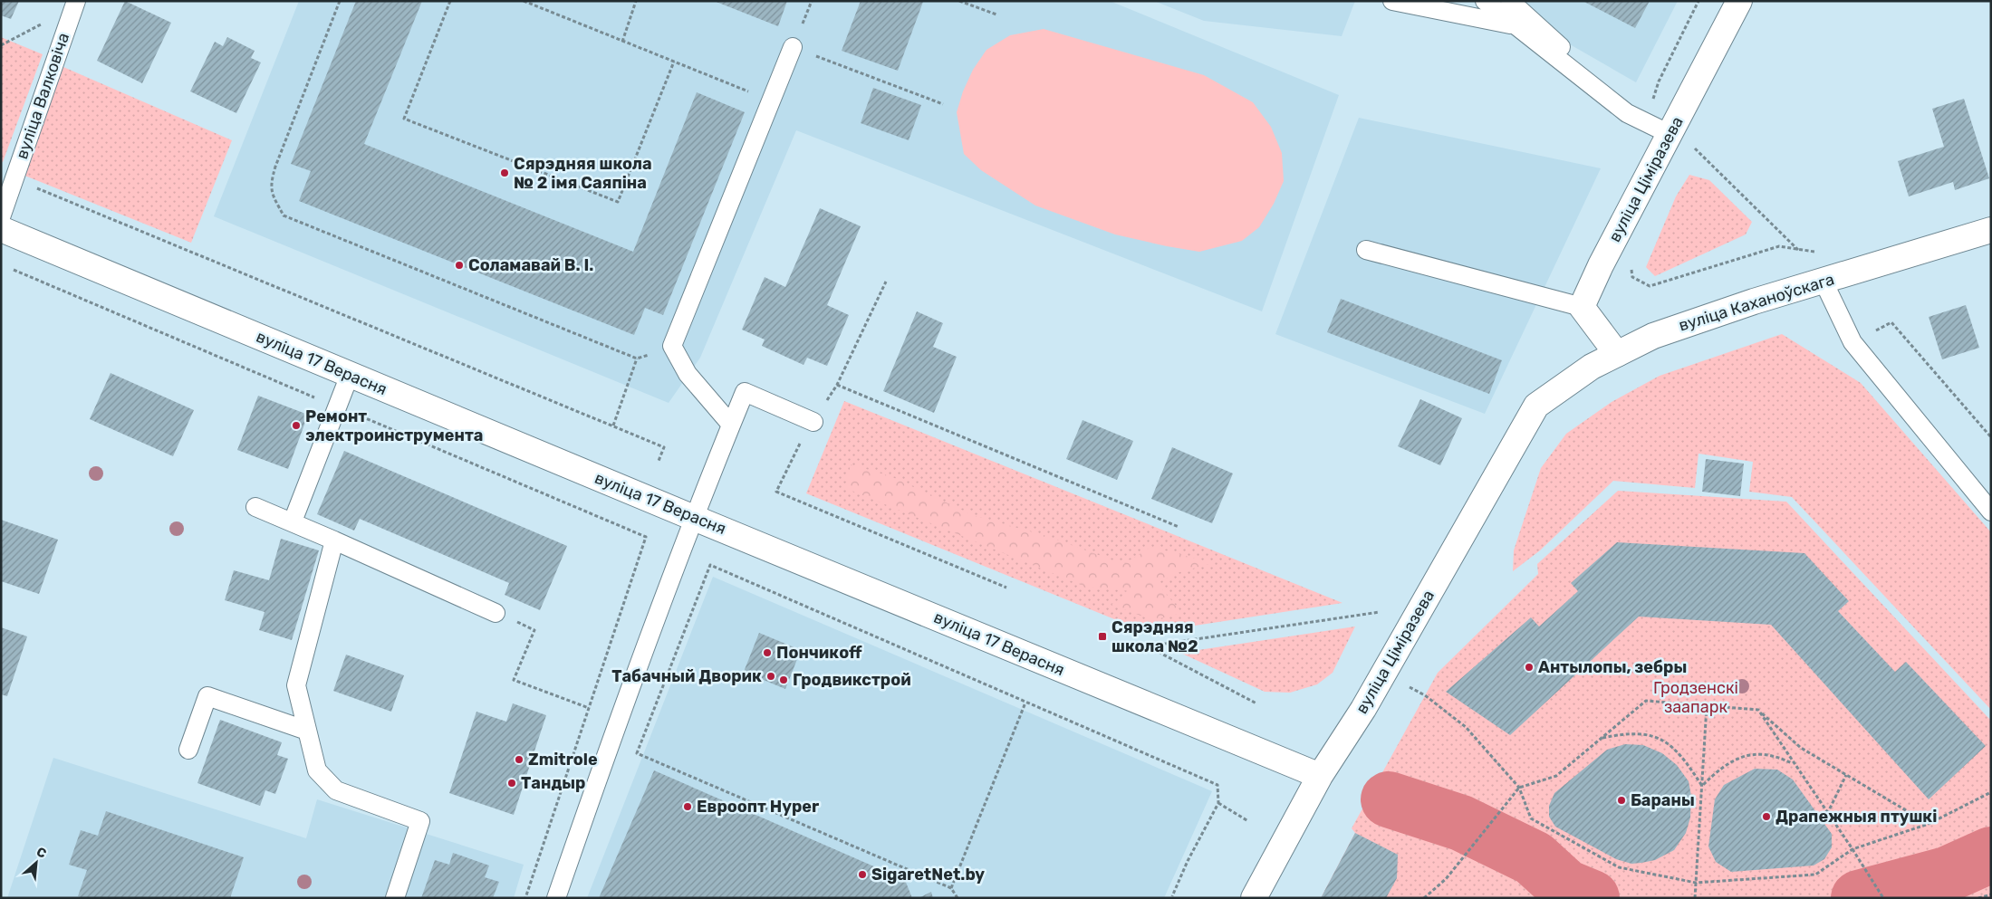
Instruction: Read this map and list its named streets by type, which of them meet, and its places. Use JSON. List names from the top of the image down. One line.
{"streets":{"street":["вуліца Ціміразева","вуліца Каханоўскага","вуліца 17 Верасня"],"lane":["вуліца Валковіча"]},"crossings":[["вуліца Ціміразева","вуліца Каханоўскага"],["вуліца Ціміразева","вуліца 17 Верасня"]],"parks":["Гродзенскі заапарк"],"places":{"other":["Сярэдняя школа № 2 імя Саяпіна","Соламавай В. І.","Ремонт электроинструмента","Пончикoff","Антылопы, зебры","Табачный Дворик","Гродвикстрой","Zmitrole","Тандыр","Бараны","Евроопт Hyper","Драпежныя птушкі","SigaretNet.by"],"transit":["Сярэдняя школа №2"]},"north":"top right"}
